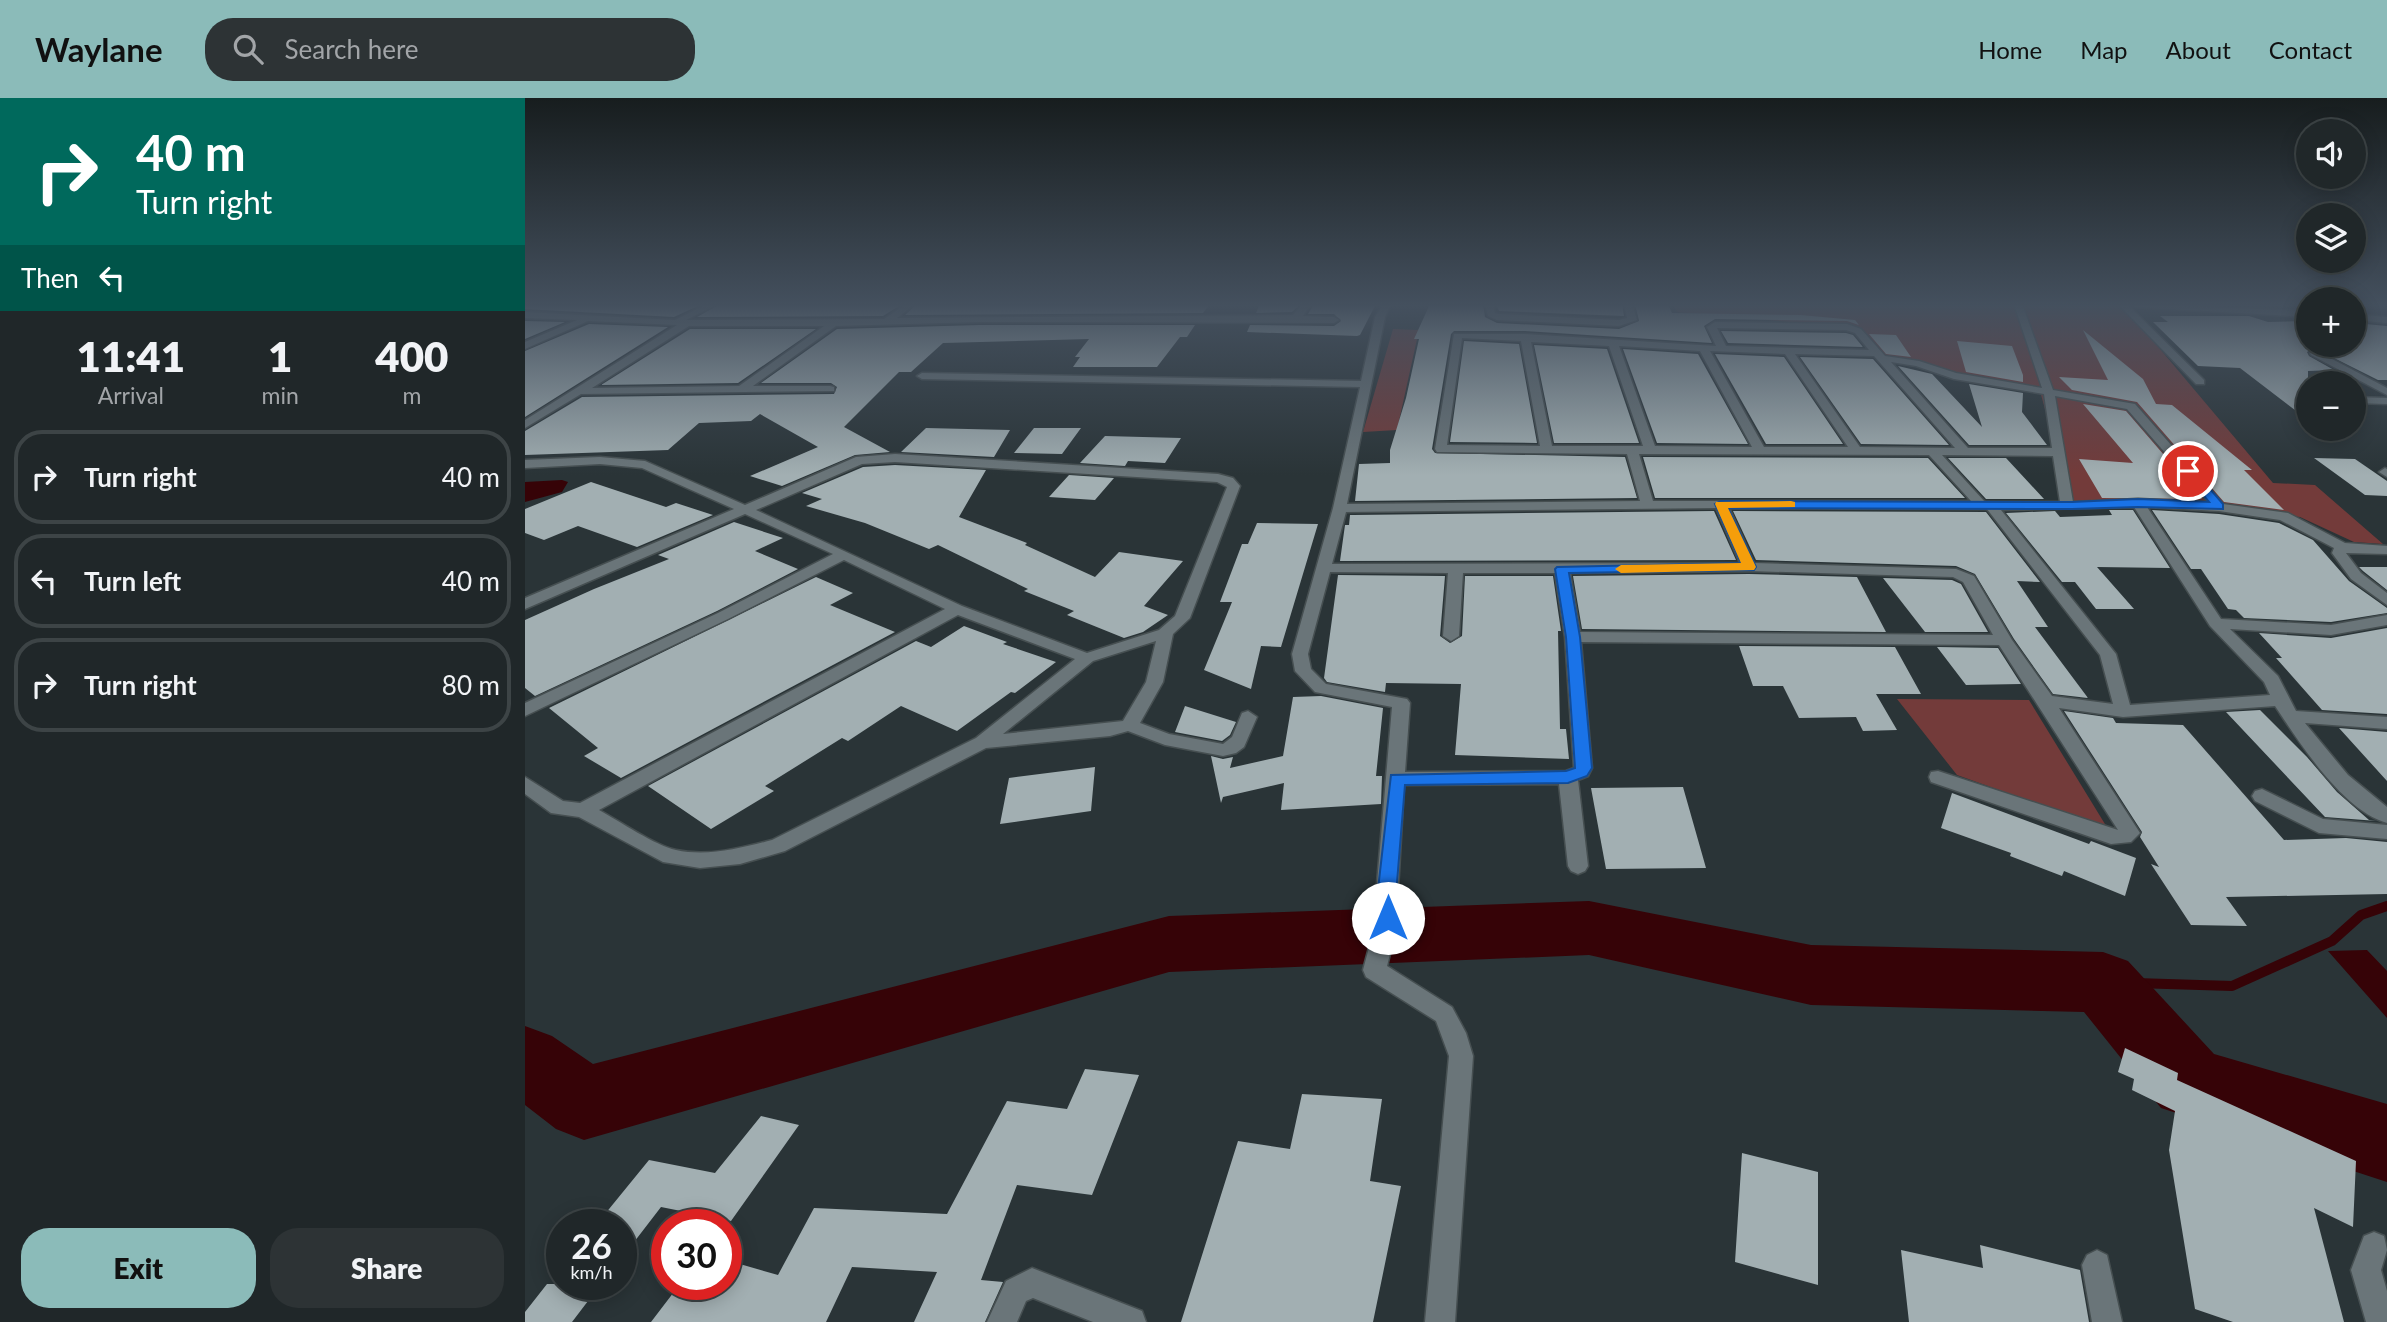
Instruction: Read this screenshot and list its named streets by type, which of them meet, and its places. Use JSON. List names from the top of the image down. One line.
{"page":{"header":"Waylane","search":"Search here","nav":["Home","Map","About","Contact"],"turn":["40 m","Turn right"],"map_buttons":["+","−"],"then":"Then","eta":["11:41","Arrival","1","min","400","m"],"list":[{"name":"Turn right","value":"40 m"},{"name":"Turn left","value":"40 m"},{"name":"Turn right","value":"80 m"}],"speed":"26 km/h","limit":"30","buttons":["Exit","Share"]}}
